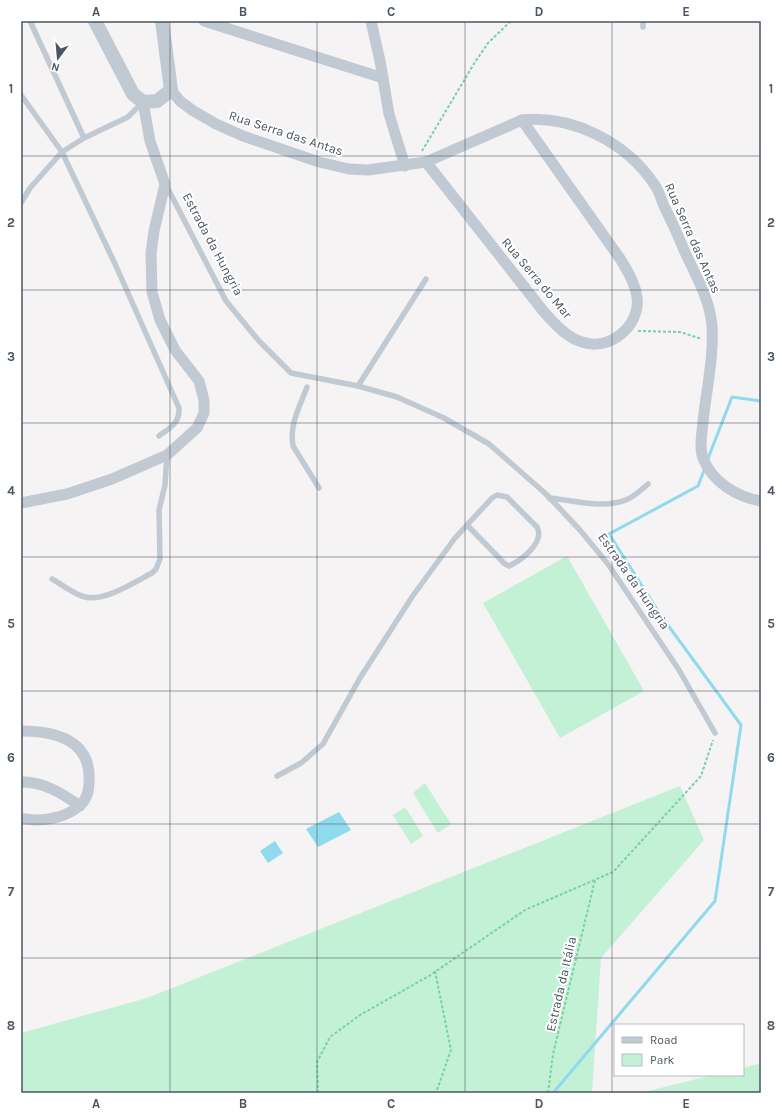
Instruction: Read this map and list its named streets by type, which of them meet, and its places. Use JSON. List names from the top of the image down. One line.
{"streets":{"street":["Rua Serra das Antas","Estrada da Hungria","Rua Serra do Mar"],"path":["Estrada da Itália"]},"crossings":[["Rua Serra das Antas","Rua Serra do Mar"]],"legend":["Road","Park"],"north":"bottom","grid":{"columns":["A","B","C","D","E"],"rows":["1","2","3","4","5","6","7","8"]}}
